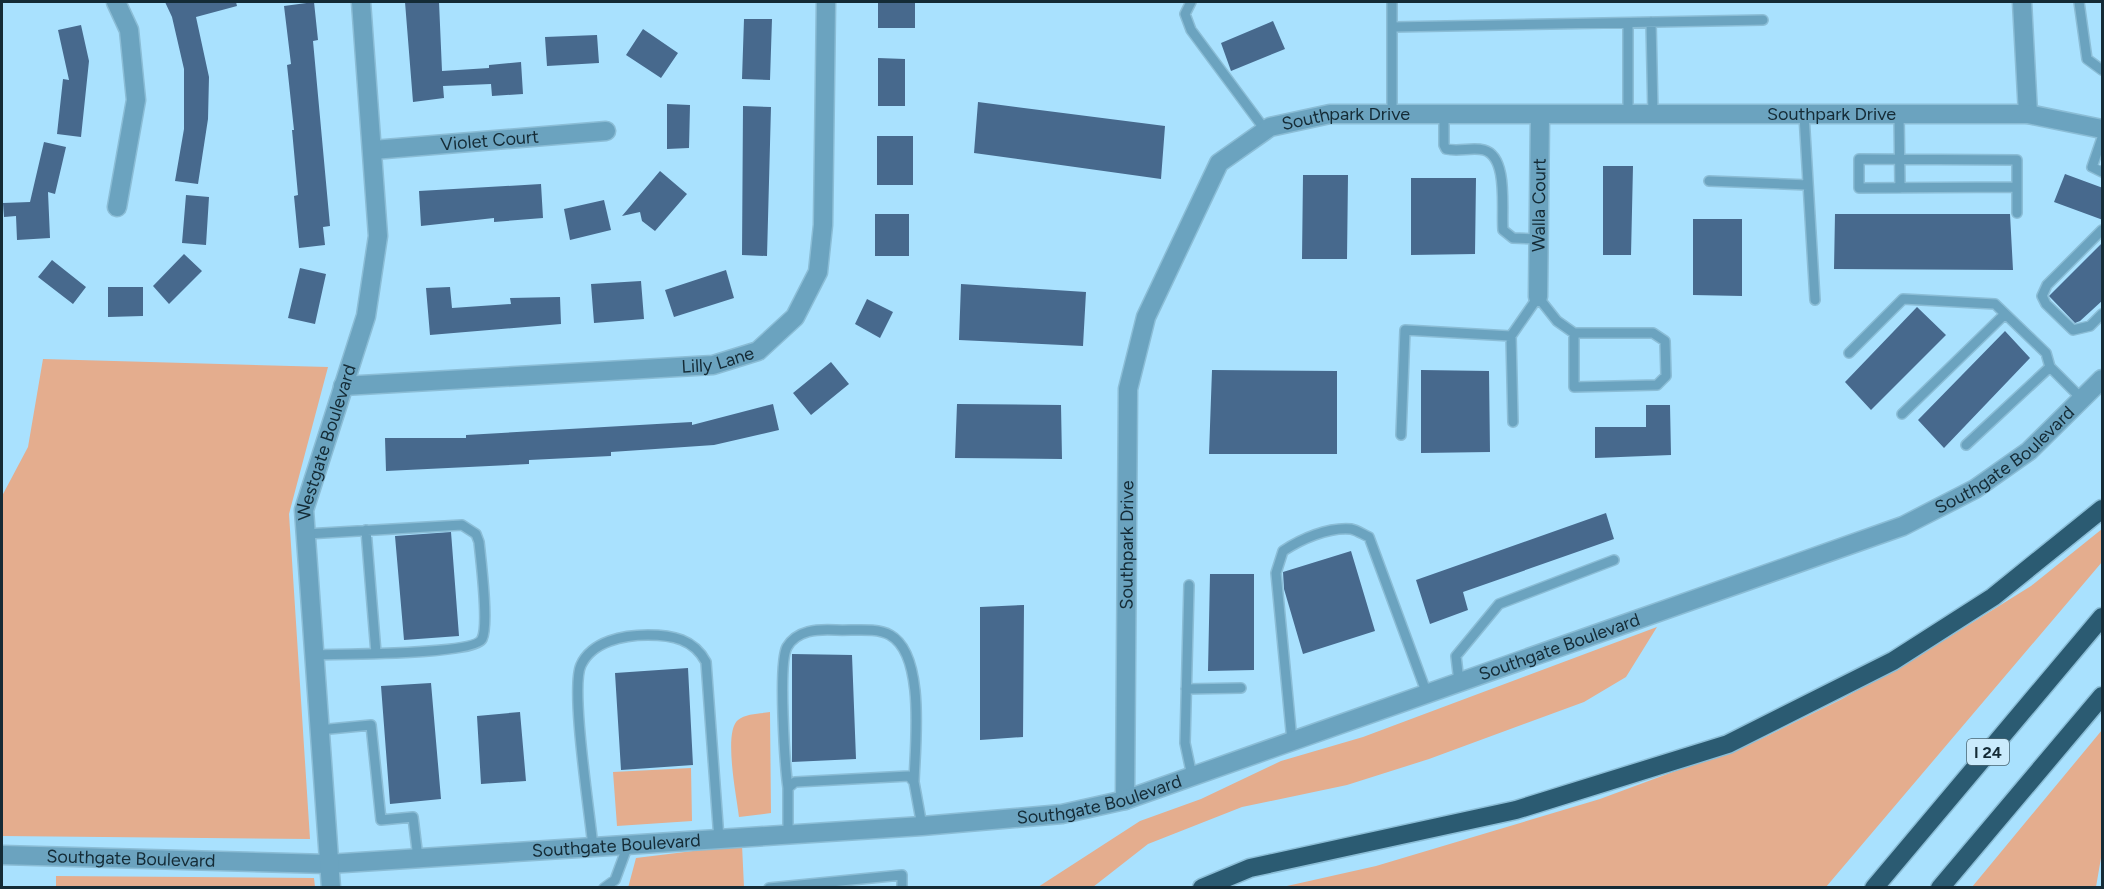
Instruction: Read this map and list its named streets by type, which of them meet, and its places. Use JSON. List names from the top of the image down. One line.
{"streets":{"highway":["I 24"],"street":["Southpark Drive","Violet Court","Walla Court","Lilly Lane","Westgate Boulevard","Southgate Boulevard"]},"crossings":[["Southpark Drive","Walla Court"],["Southpark Drive","Southgate Boulevard"],["Violet Court","Westgate Boulevard"],["Lilly Lane","Westgate Boulevard"],["Westgate Boulevard","Southgate Boulevard"]]}
